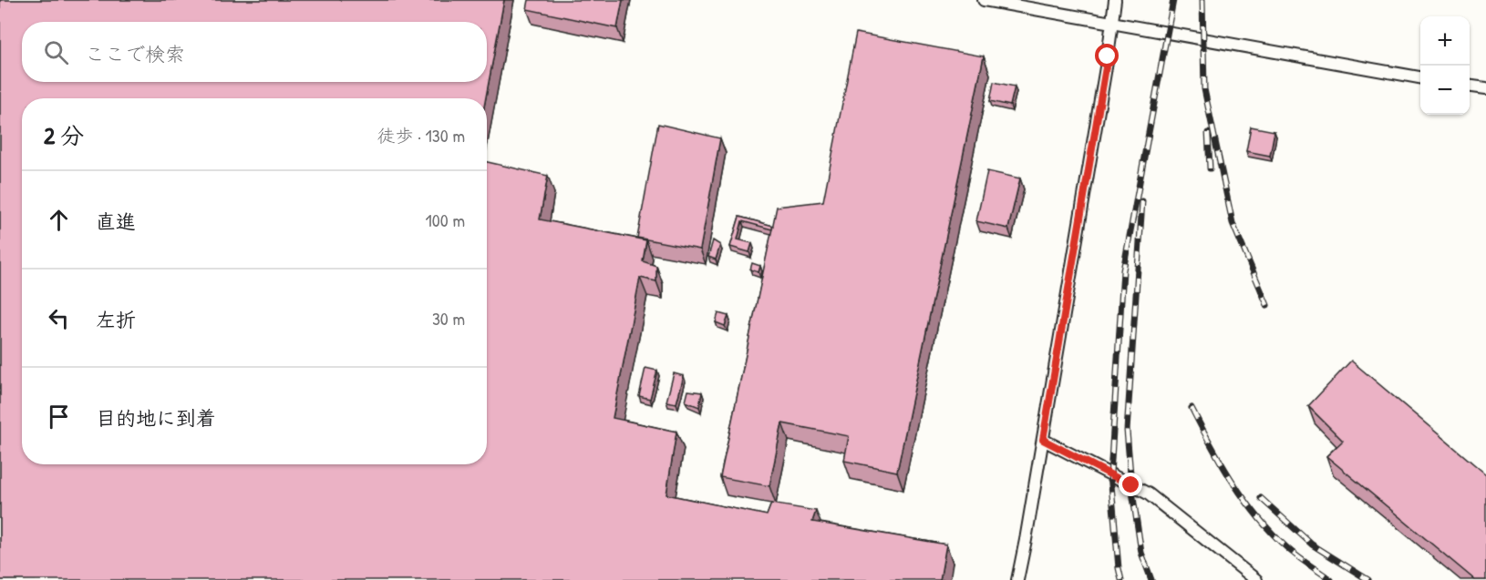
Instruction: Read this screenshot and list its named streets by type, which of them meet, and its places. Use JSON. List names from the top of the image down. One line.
{"page":{"map_buttons":["+","−"],"search":"ここで検索","heading":["2 分","徒歩 · 130 m"],"list":[["直進","100 m"],["左折","30 m"],"目的地に到着"]}}
